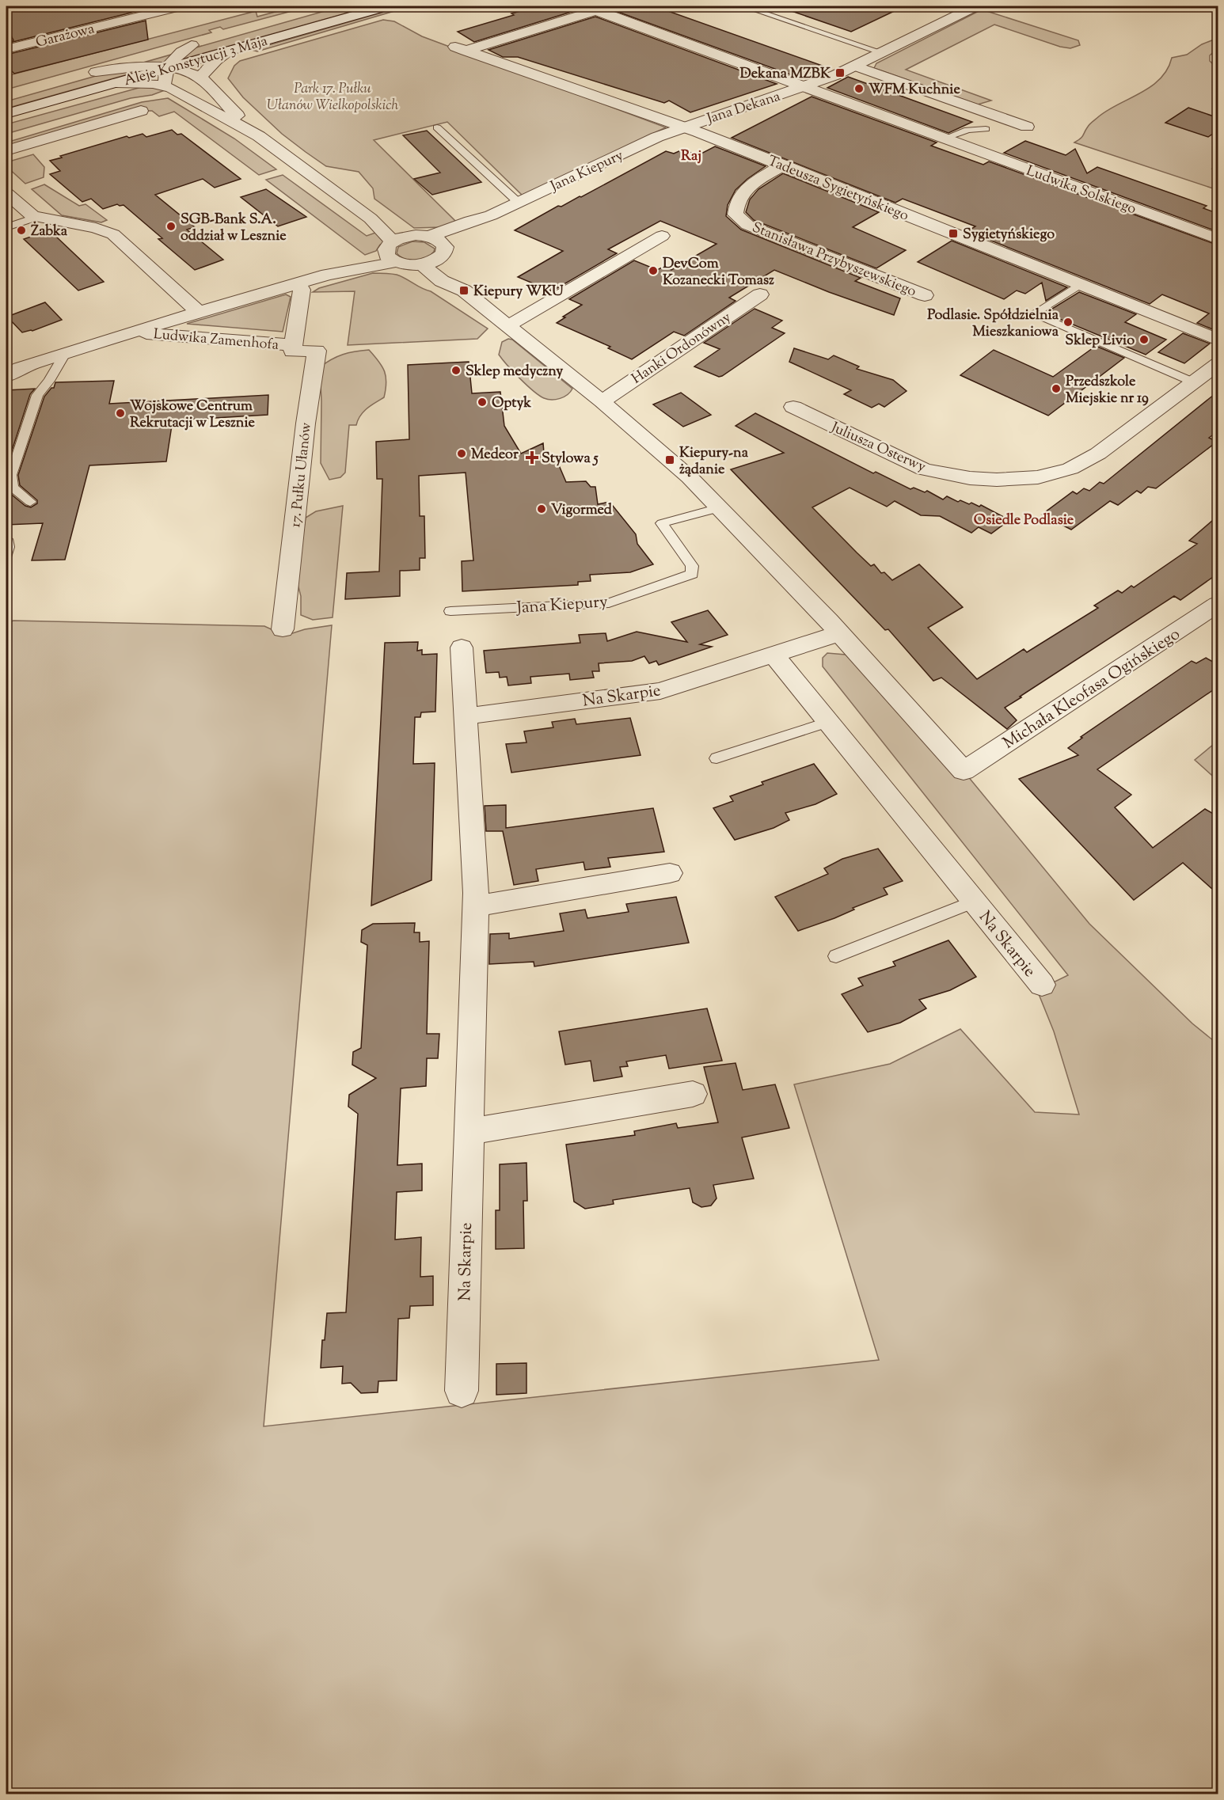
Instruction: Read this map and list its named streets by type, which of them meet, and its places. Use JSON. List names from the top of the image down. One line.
{"streets":{"street":["Garażowa","Aleje Konstytucji 3 Maja","Jana Dekana","Jana Kiepury","Tadeusza Sygietyńskiego","Ludwika Solskiego","Stanisława Przybyszewskiego","Ludwika Zamenhofa","Hanki Ordonówny","Juliusza Osterwy","17. Pułku Ułanów","Michała Kleofasa Ogińskiego","Na Skarpie"]},"crossings":[["Jana Dekana","Jana Kiepury"],["Jana Dekana","Tadeusza Sygietyńskiego"],["Jana Dekana","Ludwika Solskiego"],["Jana Kiepury","Tadeusza Sygietyńskiego"],["Tadeusza Sygietyńskiego","Ludwika Solskiego"],["Tadeusza Sygietyńskiego","Stanisława Przybyszewskiego"],["Ludwika Zamenhofa","17. Pułku Ułanów"],["Michała Kleofasa Ogińskiego","Na Skarpie"]],"districts":["Raj","Osiedle Podlasie"],"parks":["Park 17. Pułku Ułanów Wielkopolskich"],"places":{"transit":["Dekana MZBK","Sygietyńskiego","Kiepury WKU","Kiepury-na żądanie"],"other":["WFM Kuchnie","SGB-Bank S.A. oddział w Lesznie","Żabka","DevCom Kozanecki Tomasz","Podlasie. Spółdzielnia Mieszkaniowa","Sklep Livio","Sklep medyczny","Przedszkole Miejskie nr 19","Optyk","Wojskowe Centrum Rekrutacji w Lesznie","Medeor","Vigormed"],"health":["Stylowa 5"]}}
